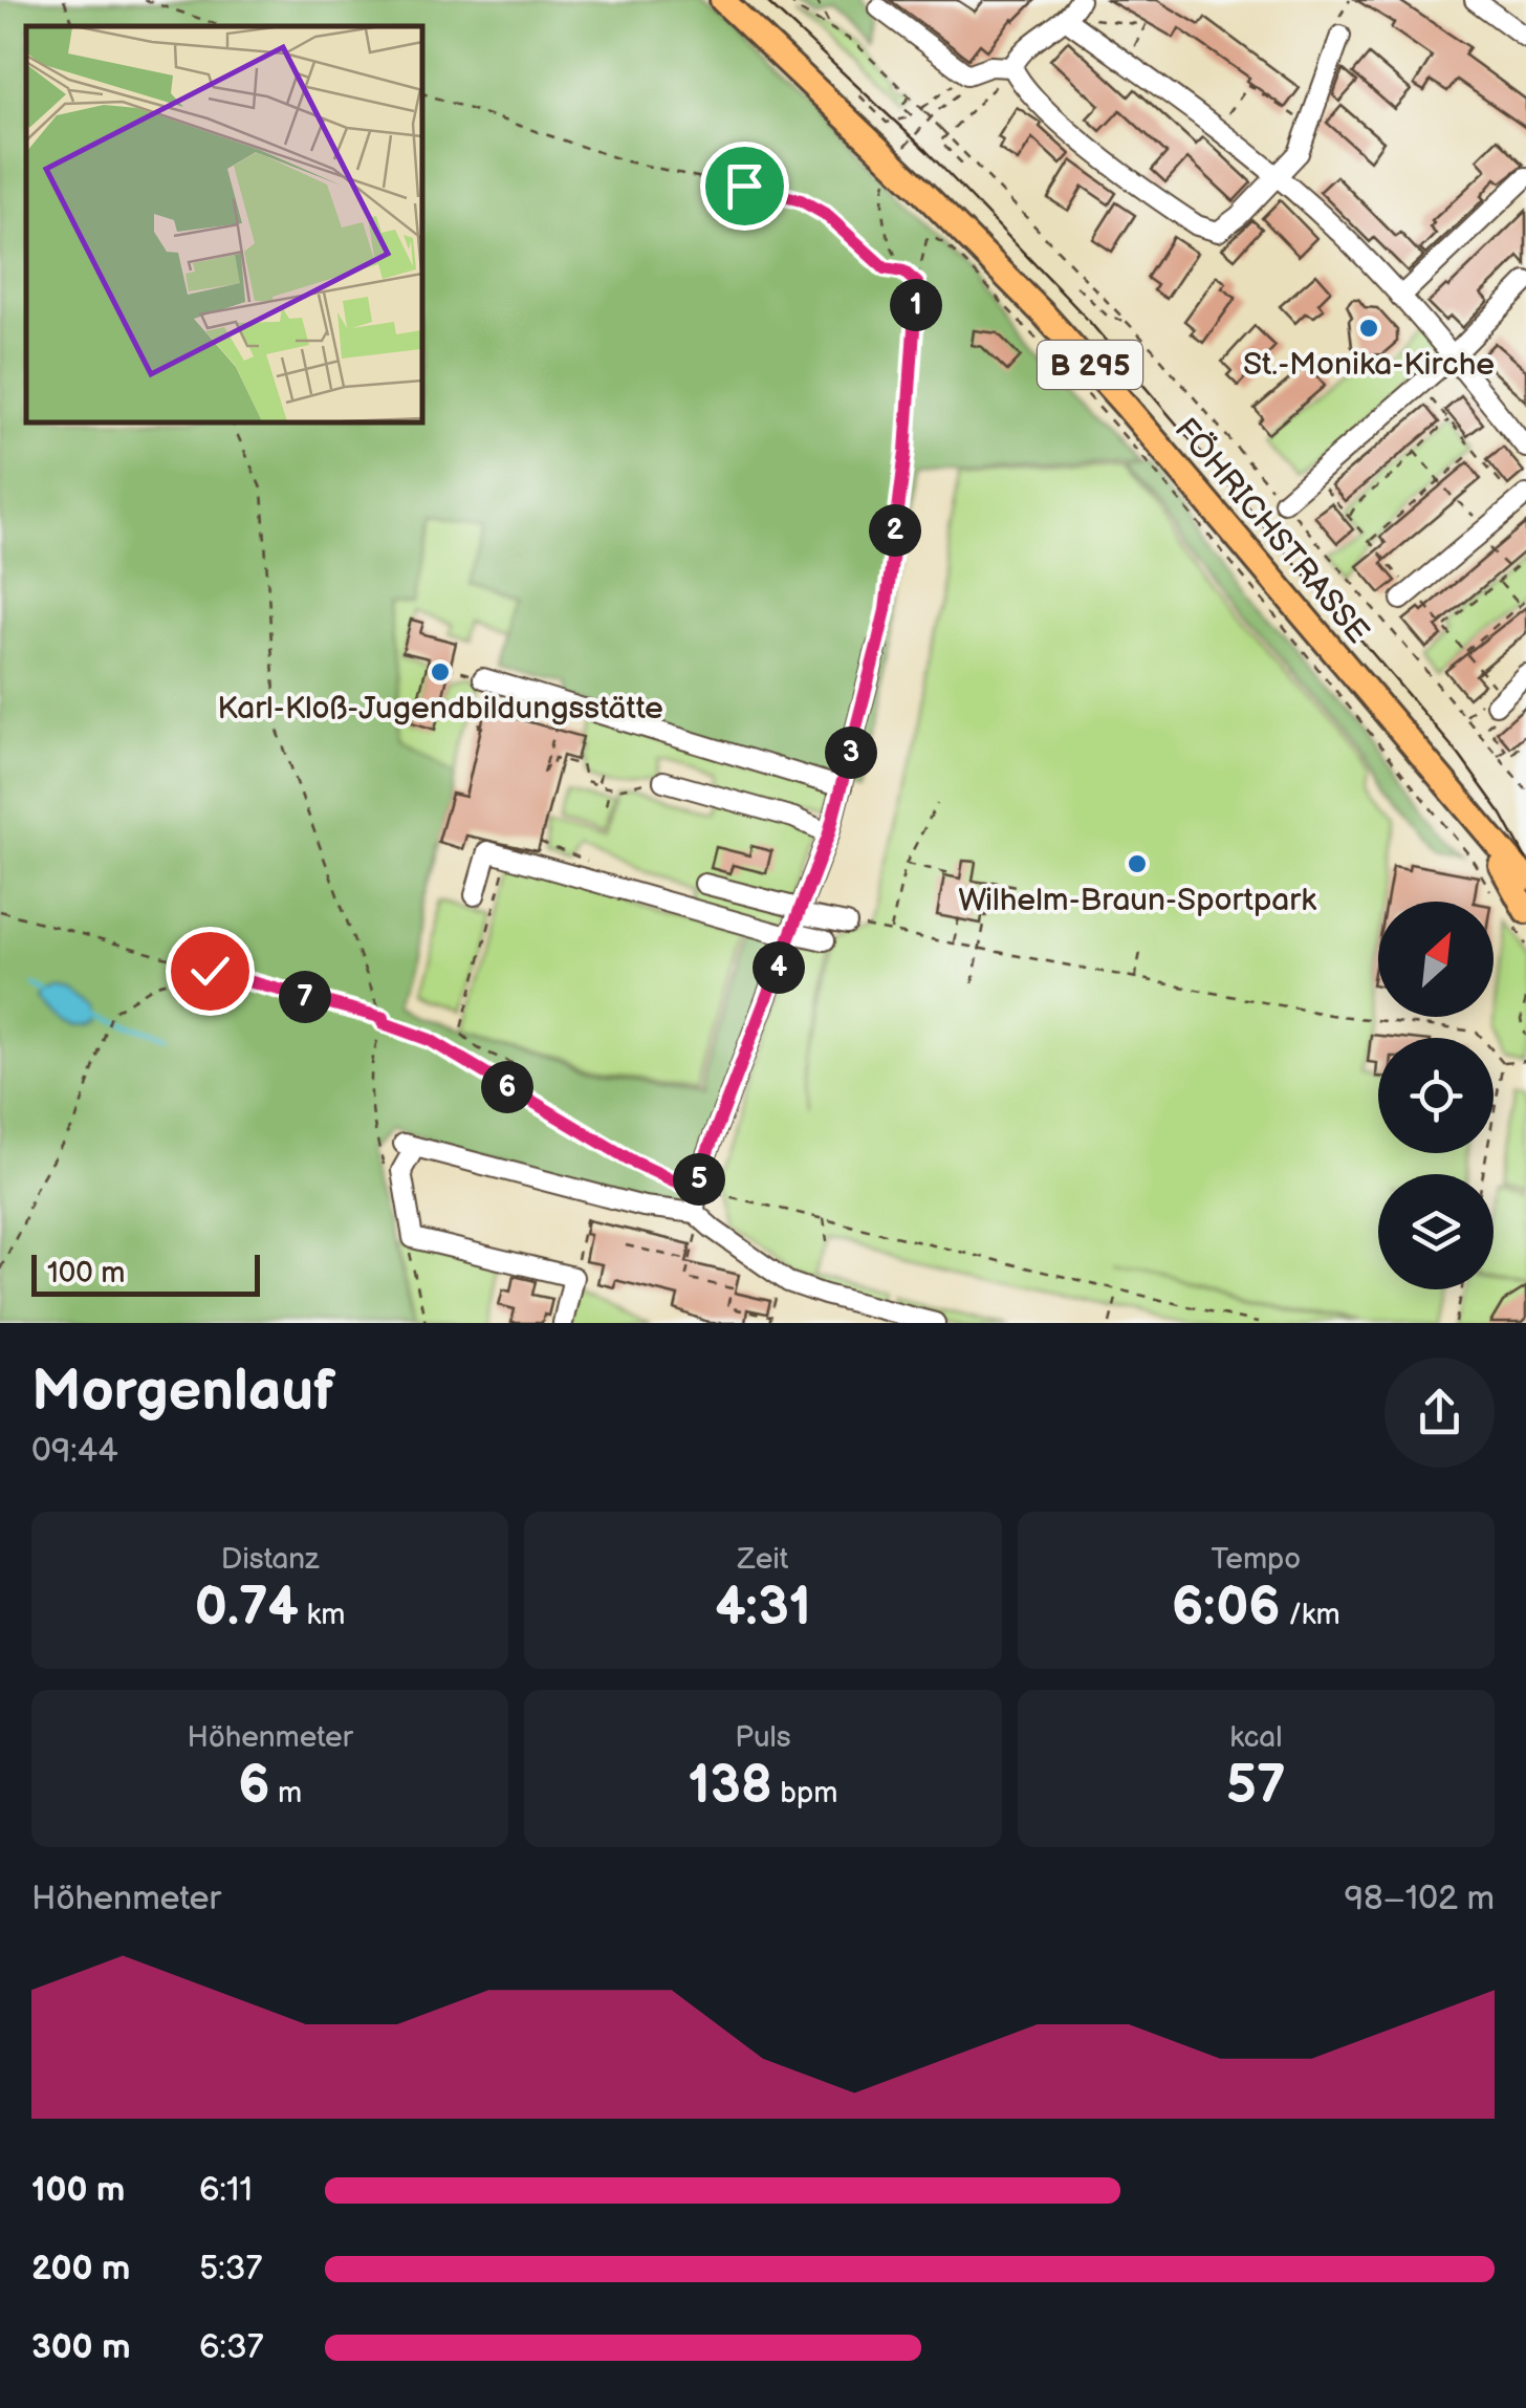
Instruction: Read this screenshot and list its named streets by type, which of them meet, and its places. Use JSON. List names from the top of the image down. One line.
{"streets":{"main road":["B 295","FÖHRICHSTRASSE"]},"places":["St.-Monika-Kirche","Karl-Kloß-Jugendbildungsstätte","Wilhelm-Braun-Sportpark"],"scale_bar":"100 m","north":"top right","page":{"pins":["1","2","3","4","7","6","5"],"scale":"100 m","heading":["Morgenlauf","09:44"],"stats":[["Distanz","0.74 km"],["Zeit","4:31"],["Tempo","6:06 /km"],["Höhenmeter","6 m"],["Puls","138 bpm"],["kcal","57"]],"chart":["Höhenmeter","98–102 m"],"list":[{"name":"100 m","note":"6:11"},{"name":"200 m","note":"5:37"},{"name":"300 m","note":"6:37"}]}}
